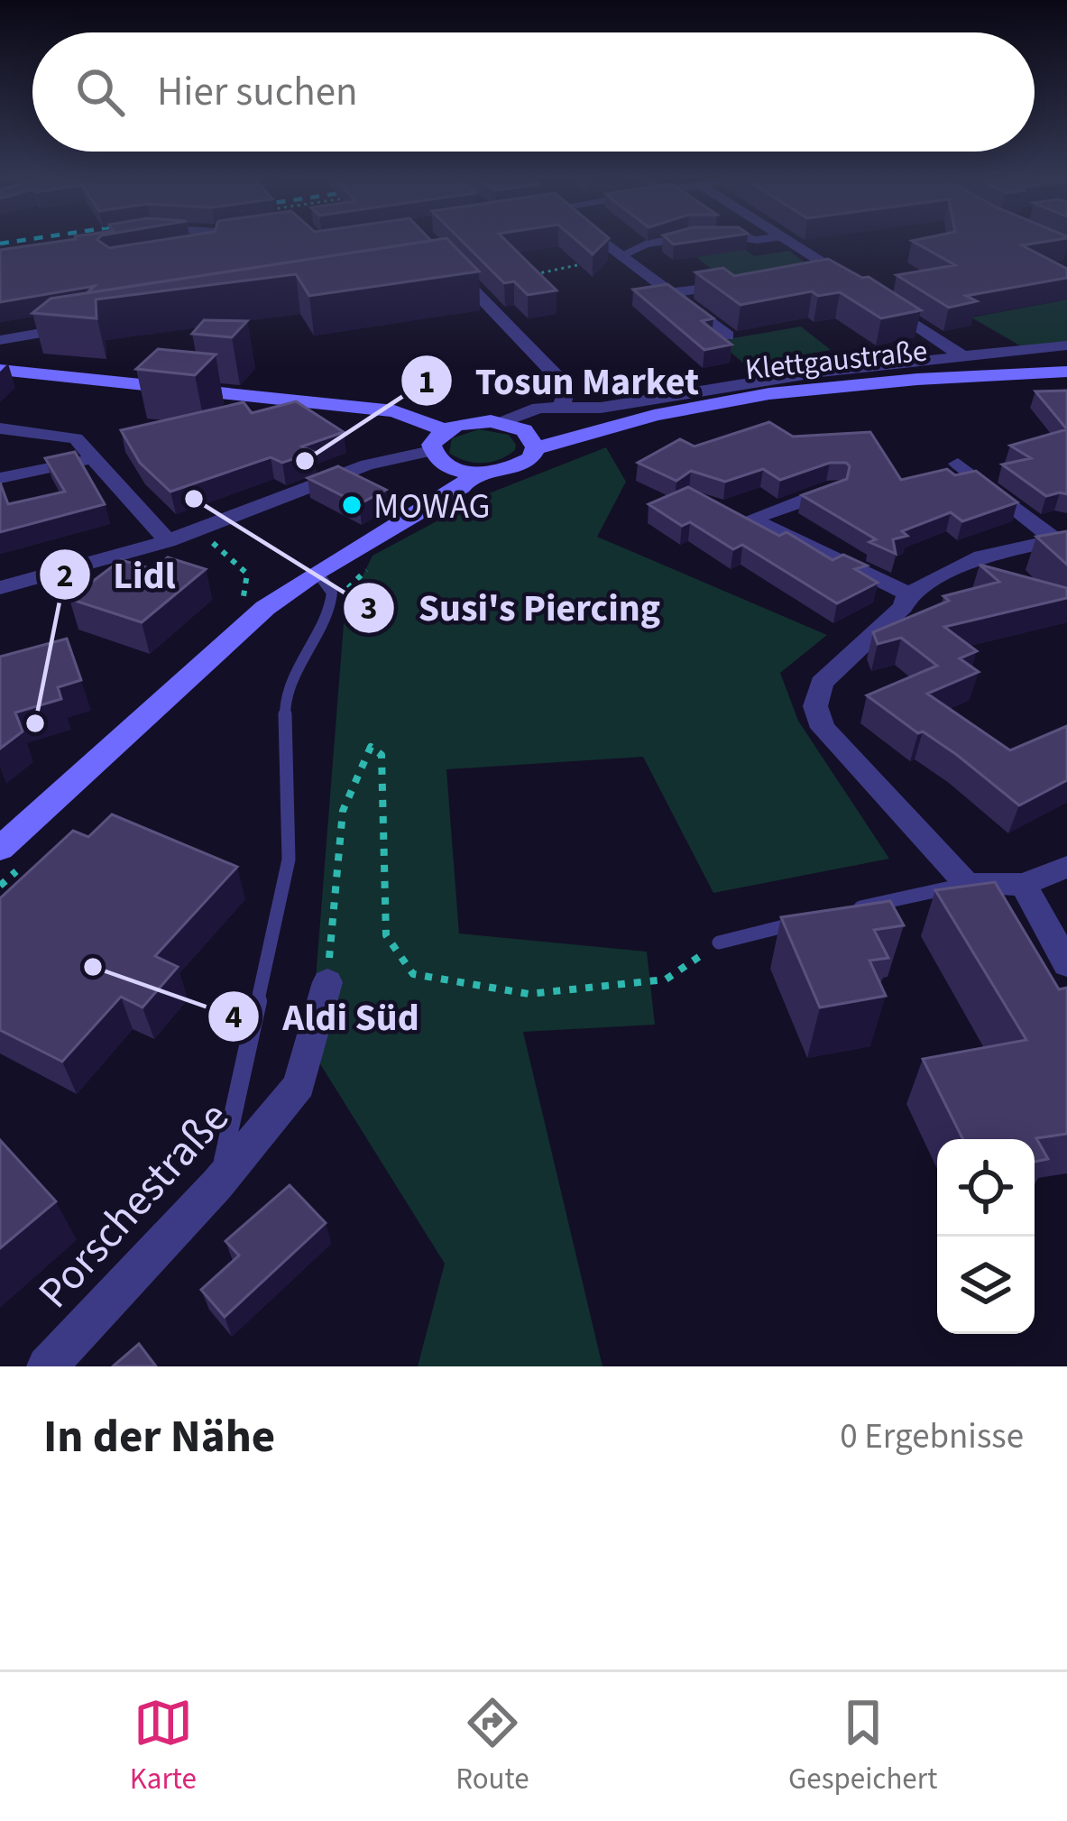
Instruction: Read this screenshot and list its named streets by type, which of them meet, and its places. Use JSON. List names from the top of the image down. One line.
{"streets":{"main road":["Klettgaustraße"],"street":["Porschestraße"]},"places":["Tosun Market","Susi's Piercing","MOWAG","Lidl","Aldi Süd"],"page":{"search":"Hier suchen","heading":["In der Nähe","0 Ergebnisse"],"nav":["Karte","Route","Gespeichert"]}}
